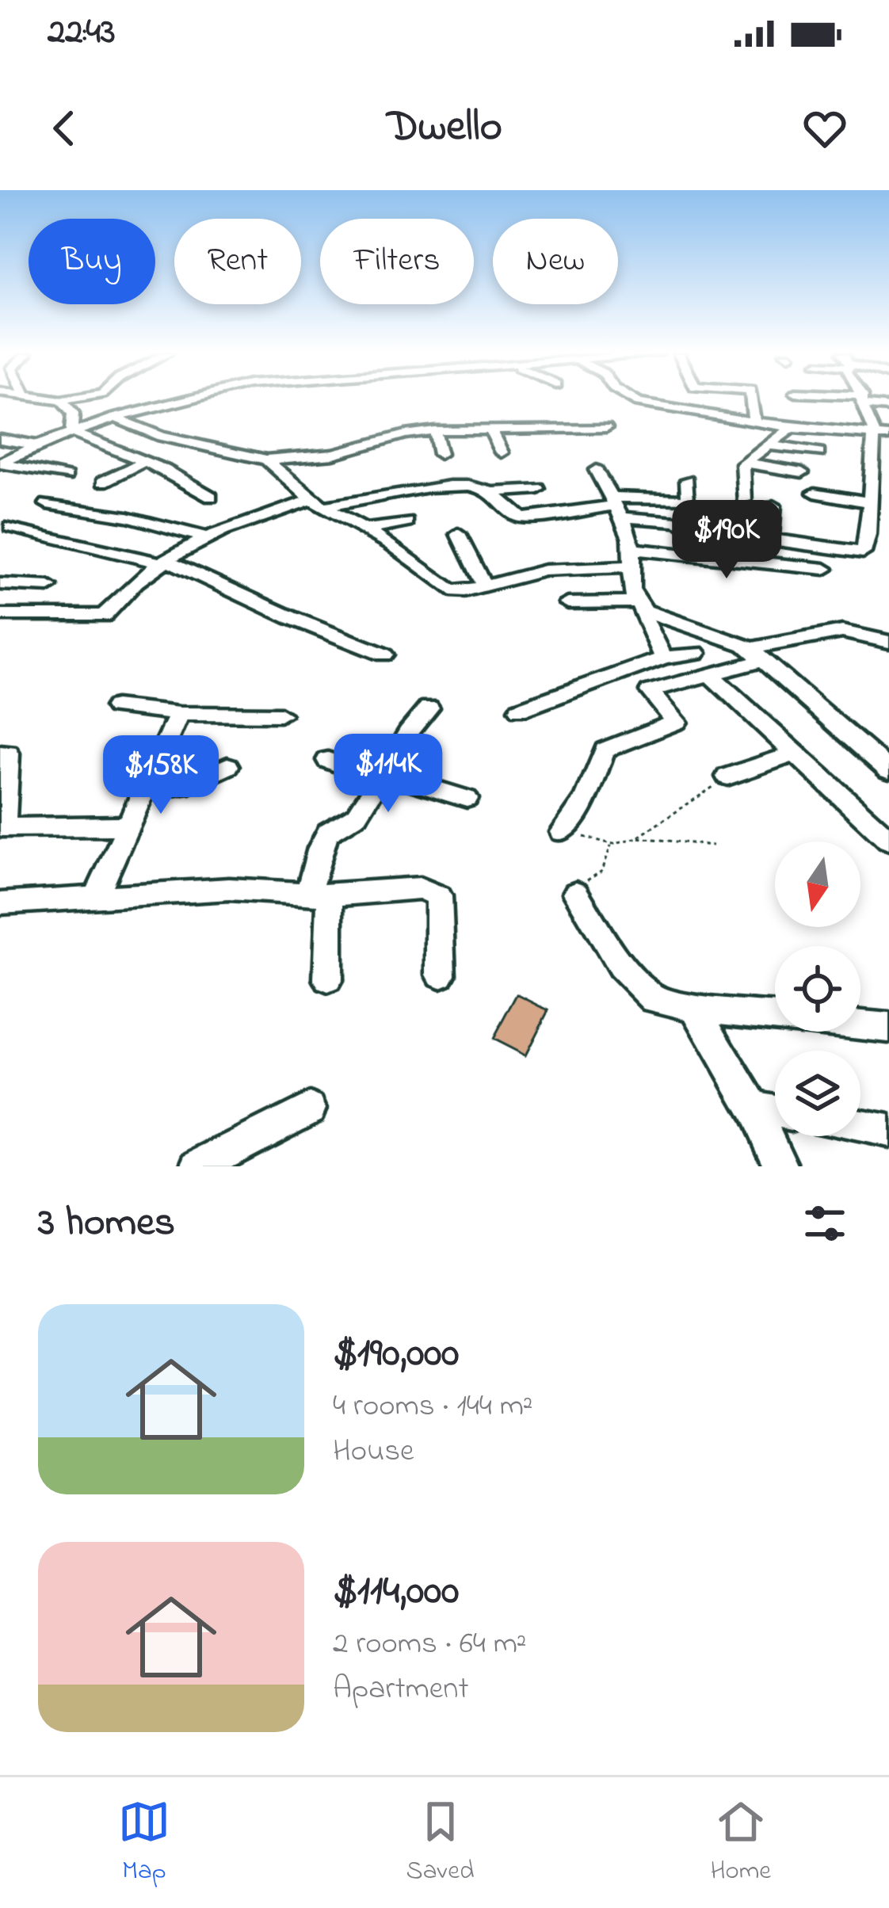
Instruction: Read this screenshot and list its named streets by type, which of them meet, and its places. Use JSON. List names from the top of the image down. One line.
{"north":"bottom","page":{"status":"22:43","header":"Dwello","chip":["Buy","Rent","Filters","New"],"price":["$190K","$114K","$158K"],"heading":"3 homes","list":[{"name":"$190,000","note":"4 rooms · 144 m² · House"},{"name":"$114,000","note":"2 rooms · 64 m² · Apartment"}],"tabs":["Map","Saved","Home"]}}
